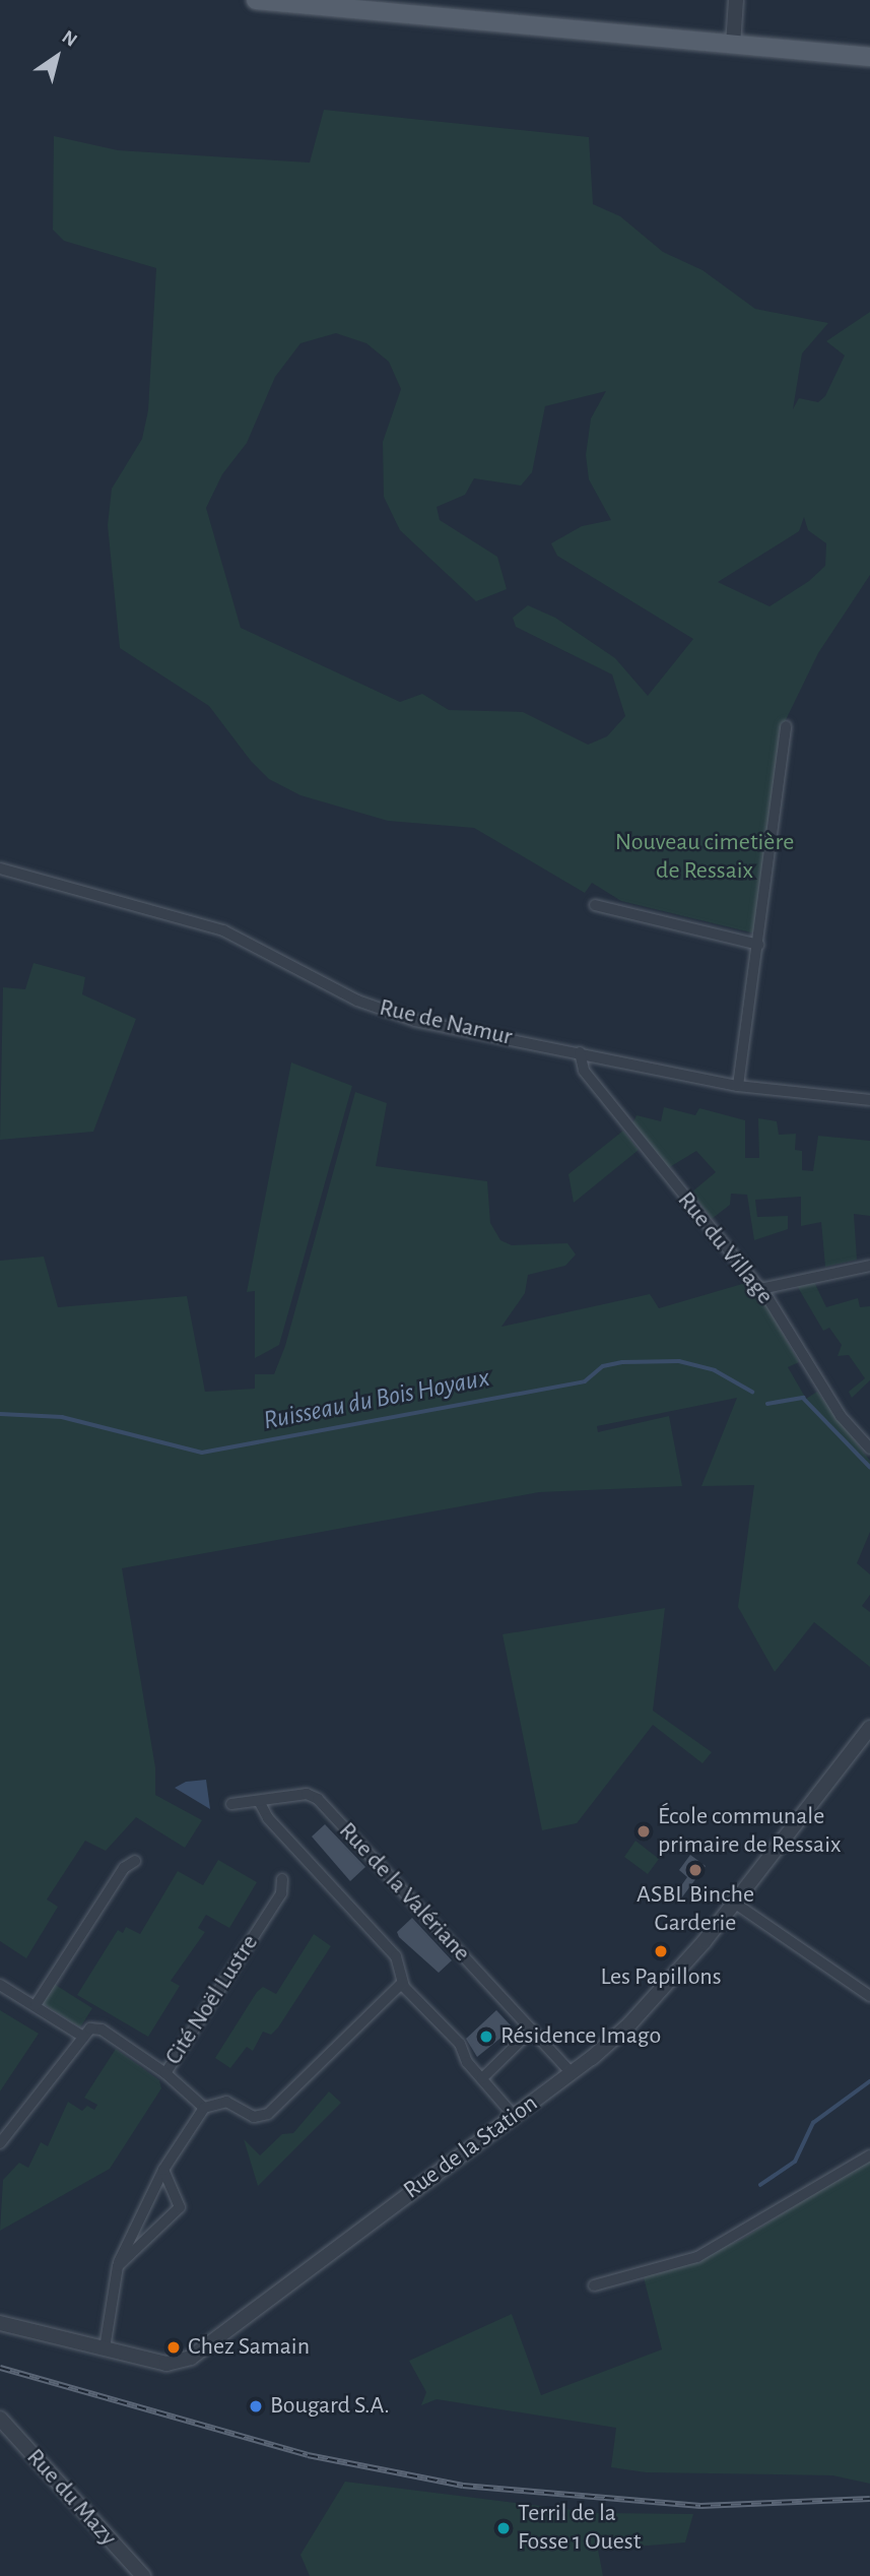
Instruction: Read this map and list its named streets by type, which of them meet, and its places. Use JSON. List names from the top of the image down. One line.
{"streets":{"street":["Rue de Namur","Rue du Village","Rue de la Valériane","Cité Noël Lustre","Rue de la Station","Rue du Mazy"]},"crossings":[["Rue de Namur","Rue du Village"],["Rue de la Valériane","Rue de la Station"]],"water":["Ruisseau du Bois Hoyaux"],"parks":["Nouveau cimetière de Ressaix"],"places":["École communale primaire de Ressaix","ASBL Binche Garderie","Les Papillons","Résidence Imago","Chez Samain","Bougard S.A.","Terril de la Fosse 1 Ouest"],"north":"top right"}
